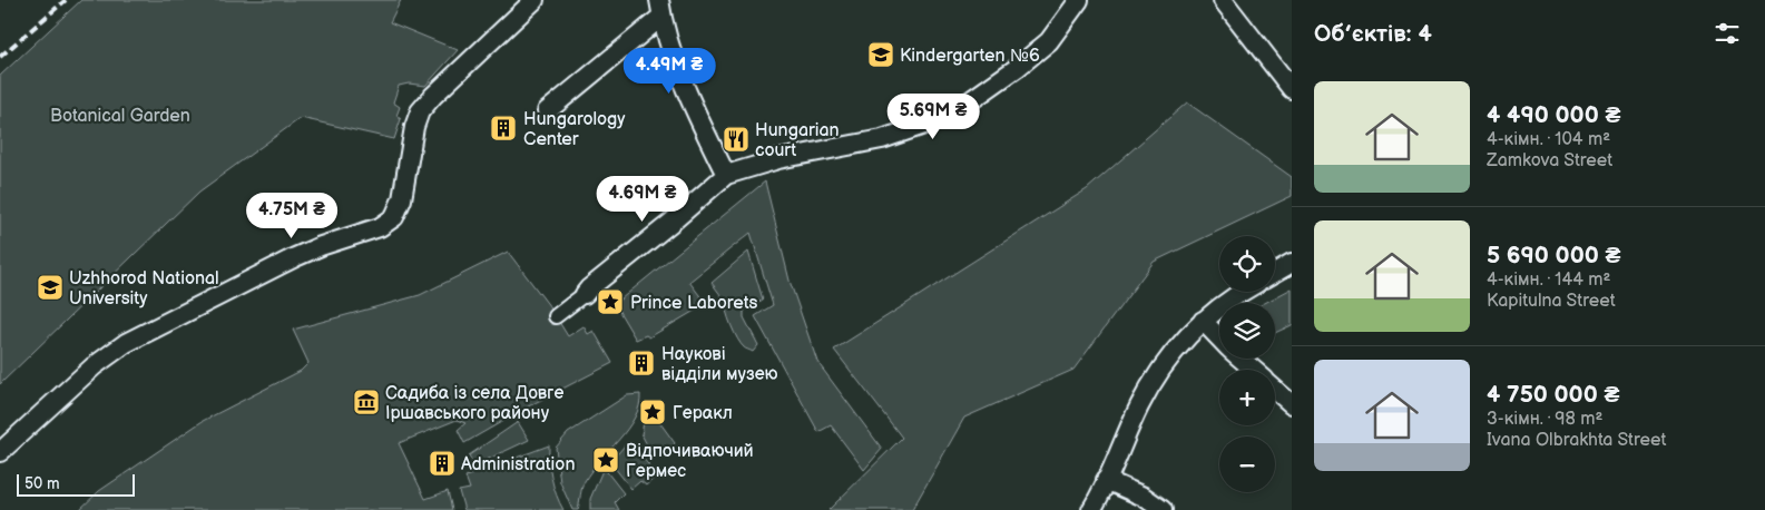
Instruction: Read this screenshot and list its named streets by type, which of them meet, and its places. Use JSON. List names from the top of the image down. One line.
{"parks":["Botanical Garden"],"places":{"school or university":["Kindergarten №6","Uzhhorod National University"],"building":["Hungarology Center","Наукові відділи музею","Administration"],"restaurant":["Hungarian court"],"place":["Prince Laborets","Геракл","Відпочиваючий Гермес"],"museum":["Садиба із села Довге Іршавського району"]},"scale_bar":"50 m","page":{"heading":"Об’єктів: 4","price":["4.49M ₴","5.69M ₴","4.69M ₴","4.75M ₴"],"list":[{"name":"4 490 000 ₴","note":"4-кімн. · 104 m² · Zamkova Street"},{"name":"5 690 000 ₴","note":"4-кімн. · 144 m² · Kapitulna Street"},{"name":"4 750 000 ₴","note":"3-кімн. · 98 m² · Ivana Olbrakhta Street"}],"map_buttons":["+","−"],"scale":"50 m"}}
